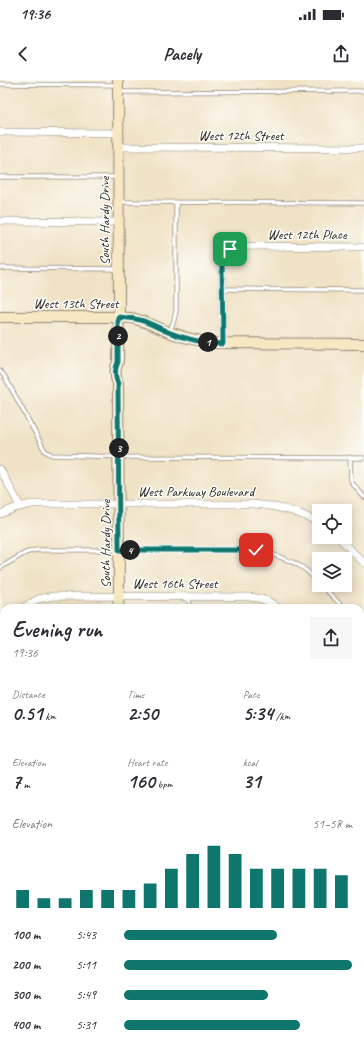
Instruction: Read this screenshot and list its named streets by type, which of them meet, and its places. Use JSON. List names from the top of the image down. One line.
{"streets":{"street":["West 12th Street","South Hardy Drive","West 12th Place","West 13th Street","West Parkway Boulevard","West 16th Street"]},"crossings":[["West 12th Street","South Hardy Drive"],["South Hardy Drive","West 13th Street"],["South Hardy Drive","West Parkway Boulevard"],["South Hardy Drive","West 16th Street"]],"page":{"status":"19:36","header":"Pacely","pins":["2","1","3","4"],"heading":["Evening run","19:36"],"stats":[["Distance","0.51 km"],["Time","2:50"],["Pace","5:34 /km"],["Elevation","7 m"],["Heart rate","160 bpm"],["kcal","31"]],"chart":["Elevation","51–58 m"],"list":[{"name":"100 m","note":"5:43"},{"name":"200 m","note":"5:11"},{"name":"300 m","note":"5:49"},{"name":"400 m","note":"5:31"}]}}
